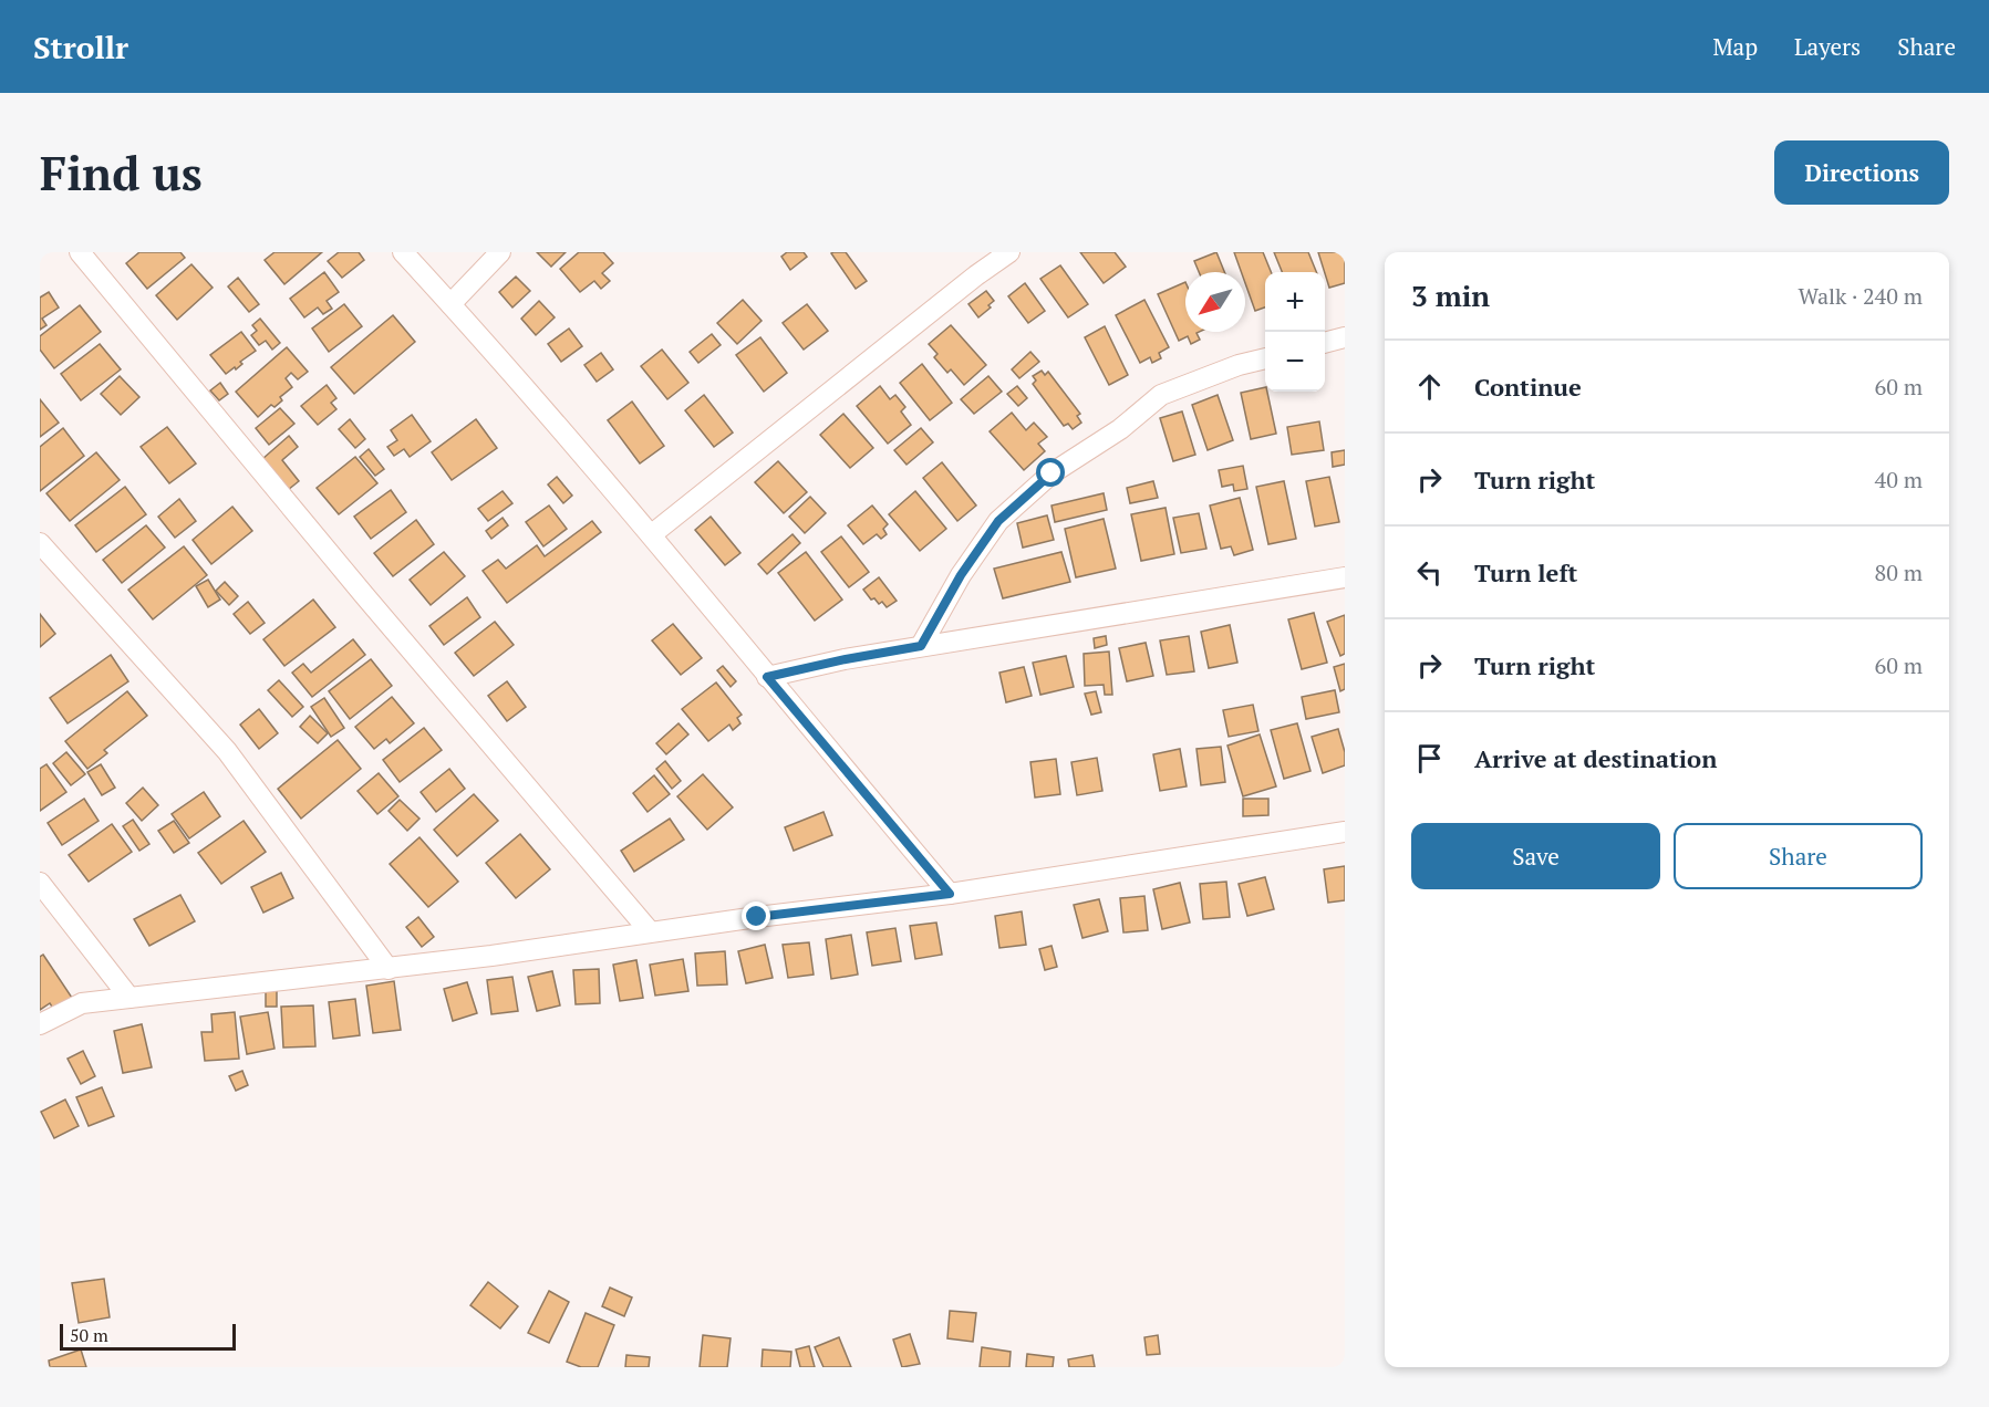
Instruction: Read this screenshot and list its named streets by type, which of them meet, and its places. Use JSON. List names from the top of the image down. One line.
{"scale_bar":"50 m","north":"bottom left","page":{"header":"Strollr","nav":["Map","Layers","Share"],"buttons":["Directions",["Save","Share"]],"title":"Find us","heading":["3 min","Walk · 240 m"],"map_buttons":["+","−"],"list":[["Continue","60 m"],["Turn right","40 m"],["Turn left","80 m"],["Turn right","60 m"],"Arrive at destination"],"scale":"50 m"}}
